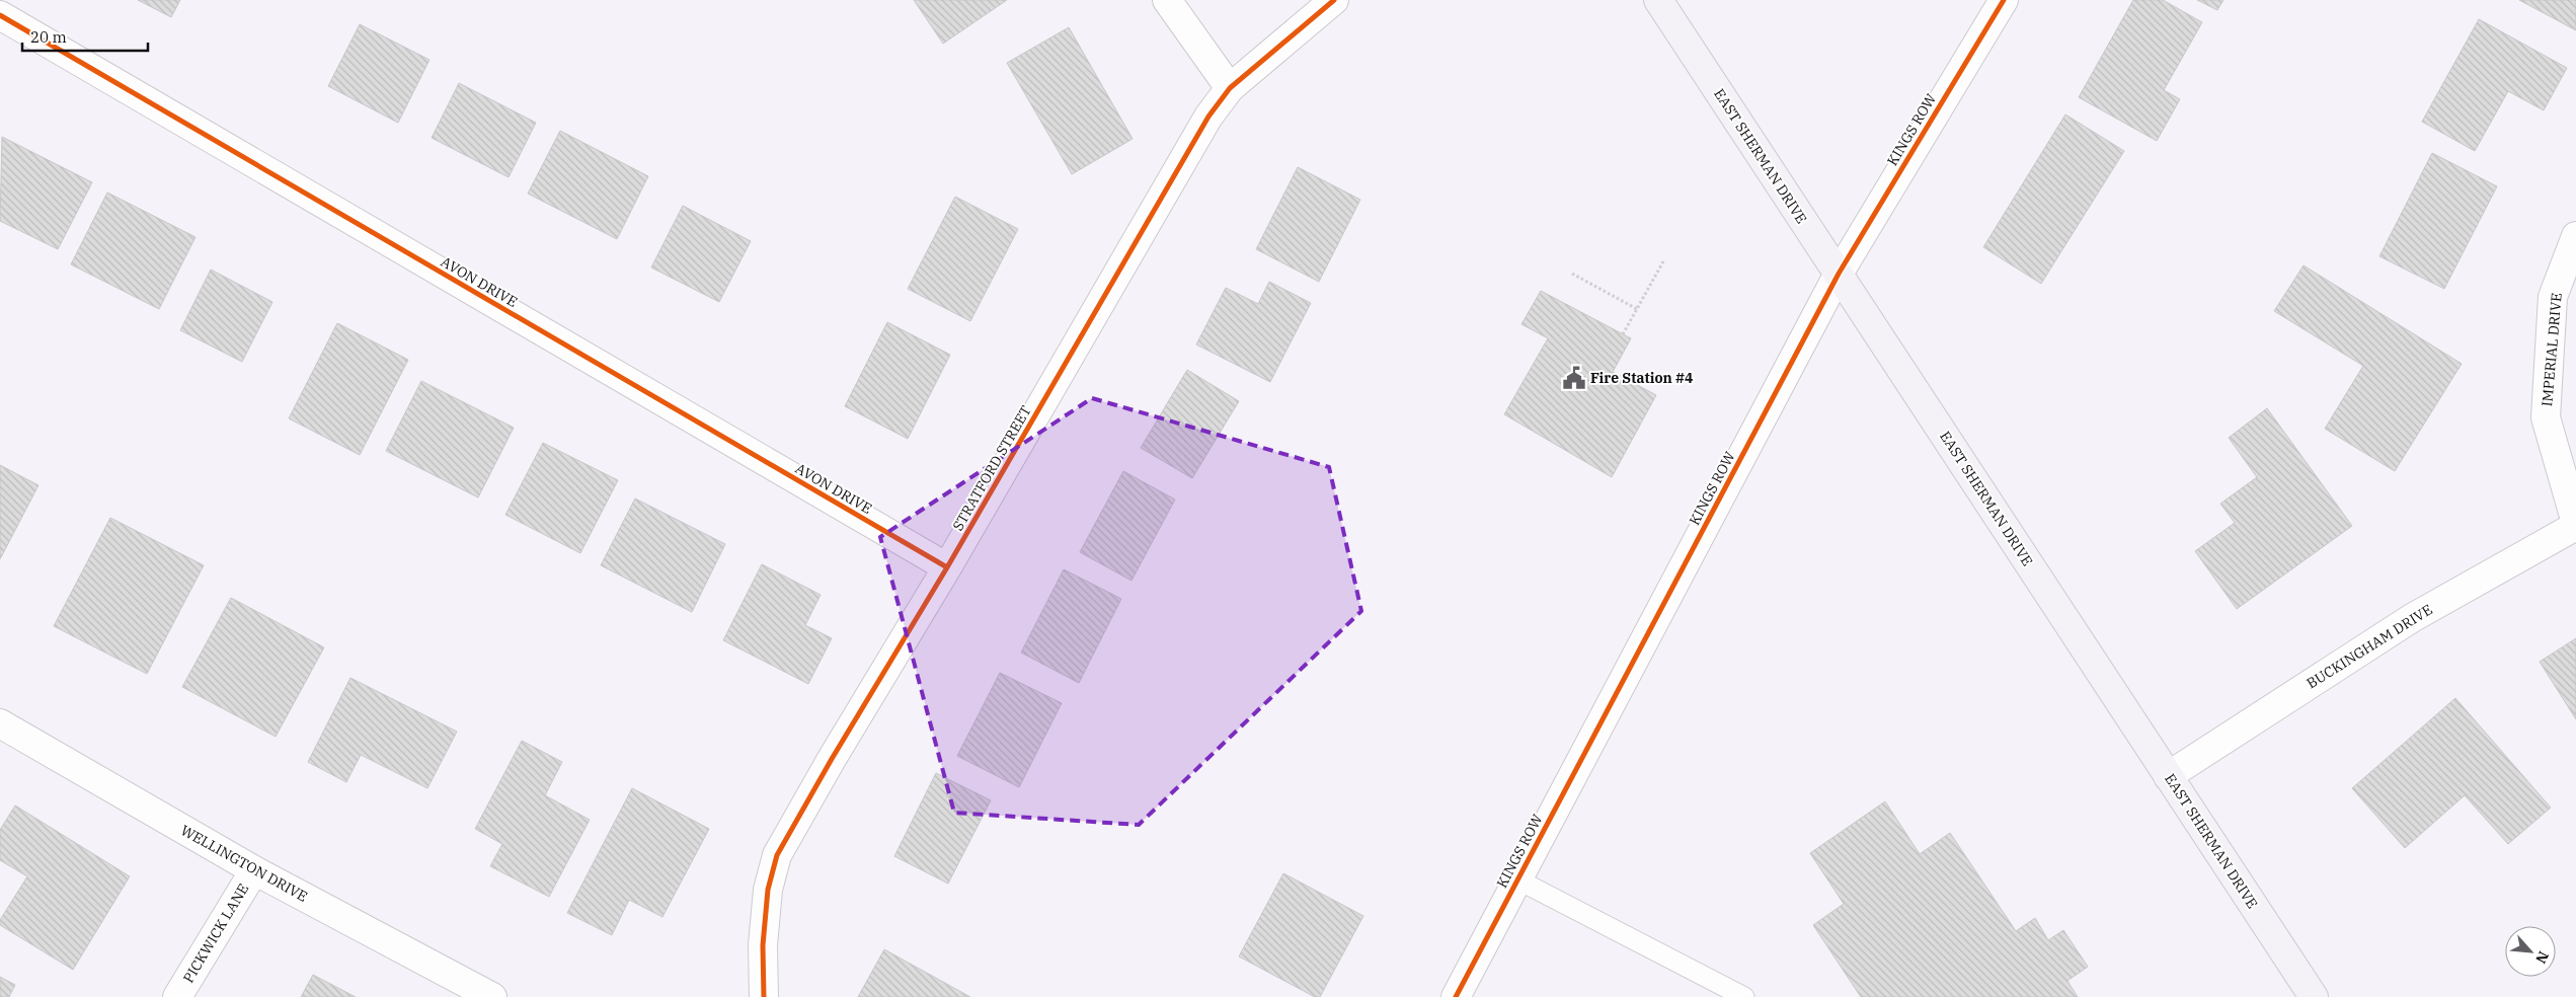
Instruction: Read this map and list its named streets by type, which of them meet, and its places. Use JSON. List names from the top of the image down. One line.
{"streets":{"main road":["EAST SHERMAN DRIVE"],"street":["KINGS ROW","AVON DRIVE","IMPERIAL DRIVE","STRATFORD STREET","BUCKINGHAM DRIVE","WELLINGTON DRIVE","PICKWICK LANE"]},"crossings":[["KINGS ROW","EAST SHERMAN DRIVE"],["EAST SHERMAN DRIVE","BUCKINGHAM DRIVE"],["AVON DRIVE","STRATFORD STREET"],["IMPERIAL DRIVE","BUCKINGHAM DRIVE"],["WELLINGTON DRIVE","PICKWICK LANE"]],"places":{"public building":["Fire Station #4"]},"scale_bar":"20 m","north":"bottom right"}
